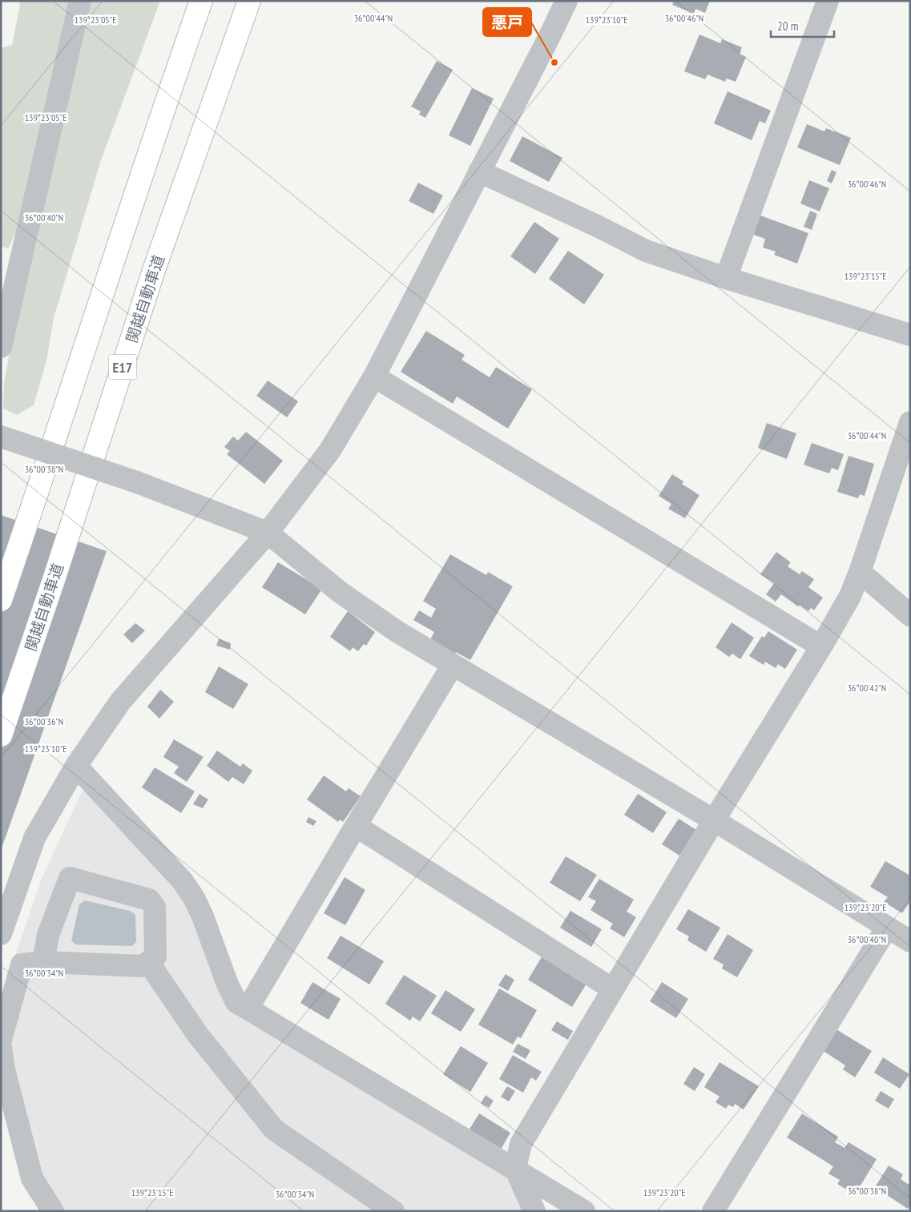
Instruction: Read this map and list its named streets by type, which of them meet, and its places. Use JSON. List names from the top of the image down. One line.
{"streets":{"highway":["関越自動車道","E17"]},"places":["悪戸"],"scale_bar":"20 m","coordinates":["36°00'44\"N","36°00'46\"N","139°23'05\"E","139°23'10\"E","36°00'40\"N","139°23'15\"E","36°00'38\"N","36°00'42\"N","36°00'36\"N","139°23'20\"E","36°00'34\"N"]}
